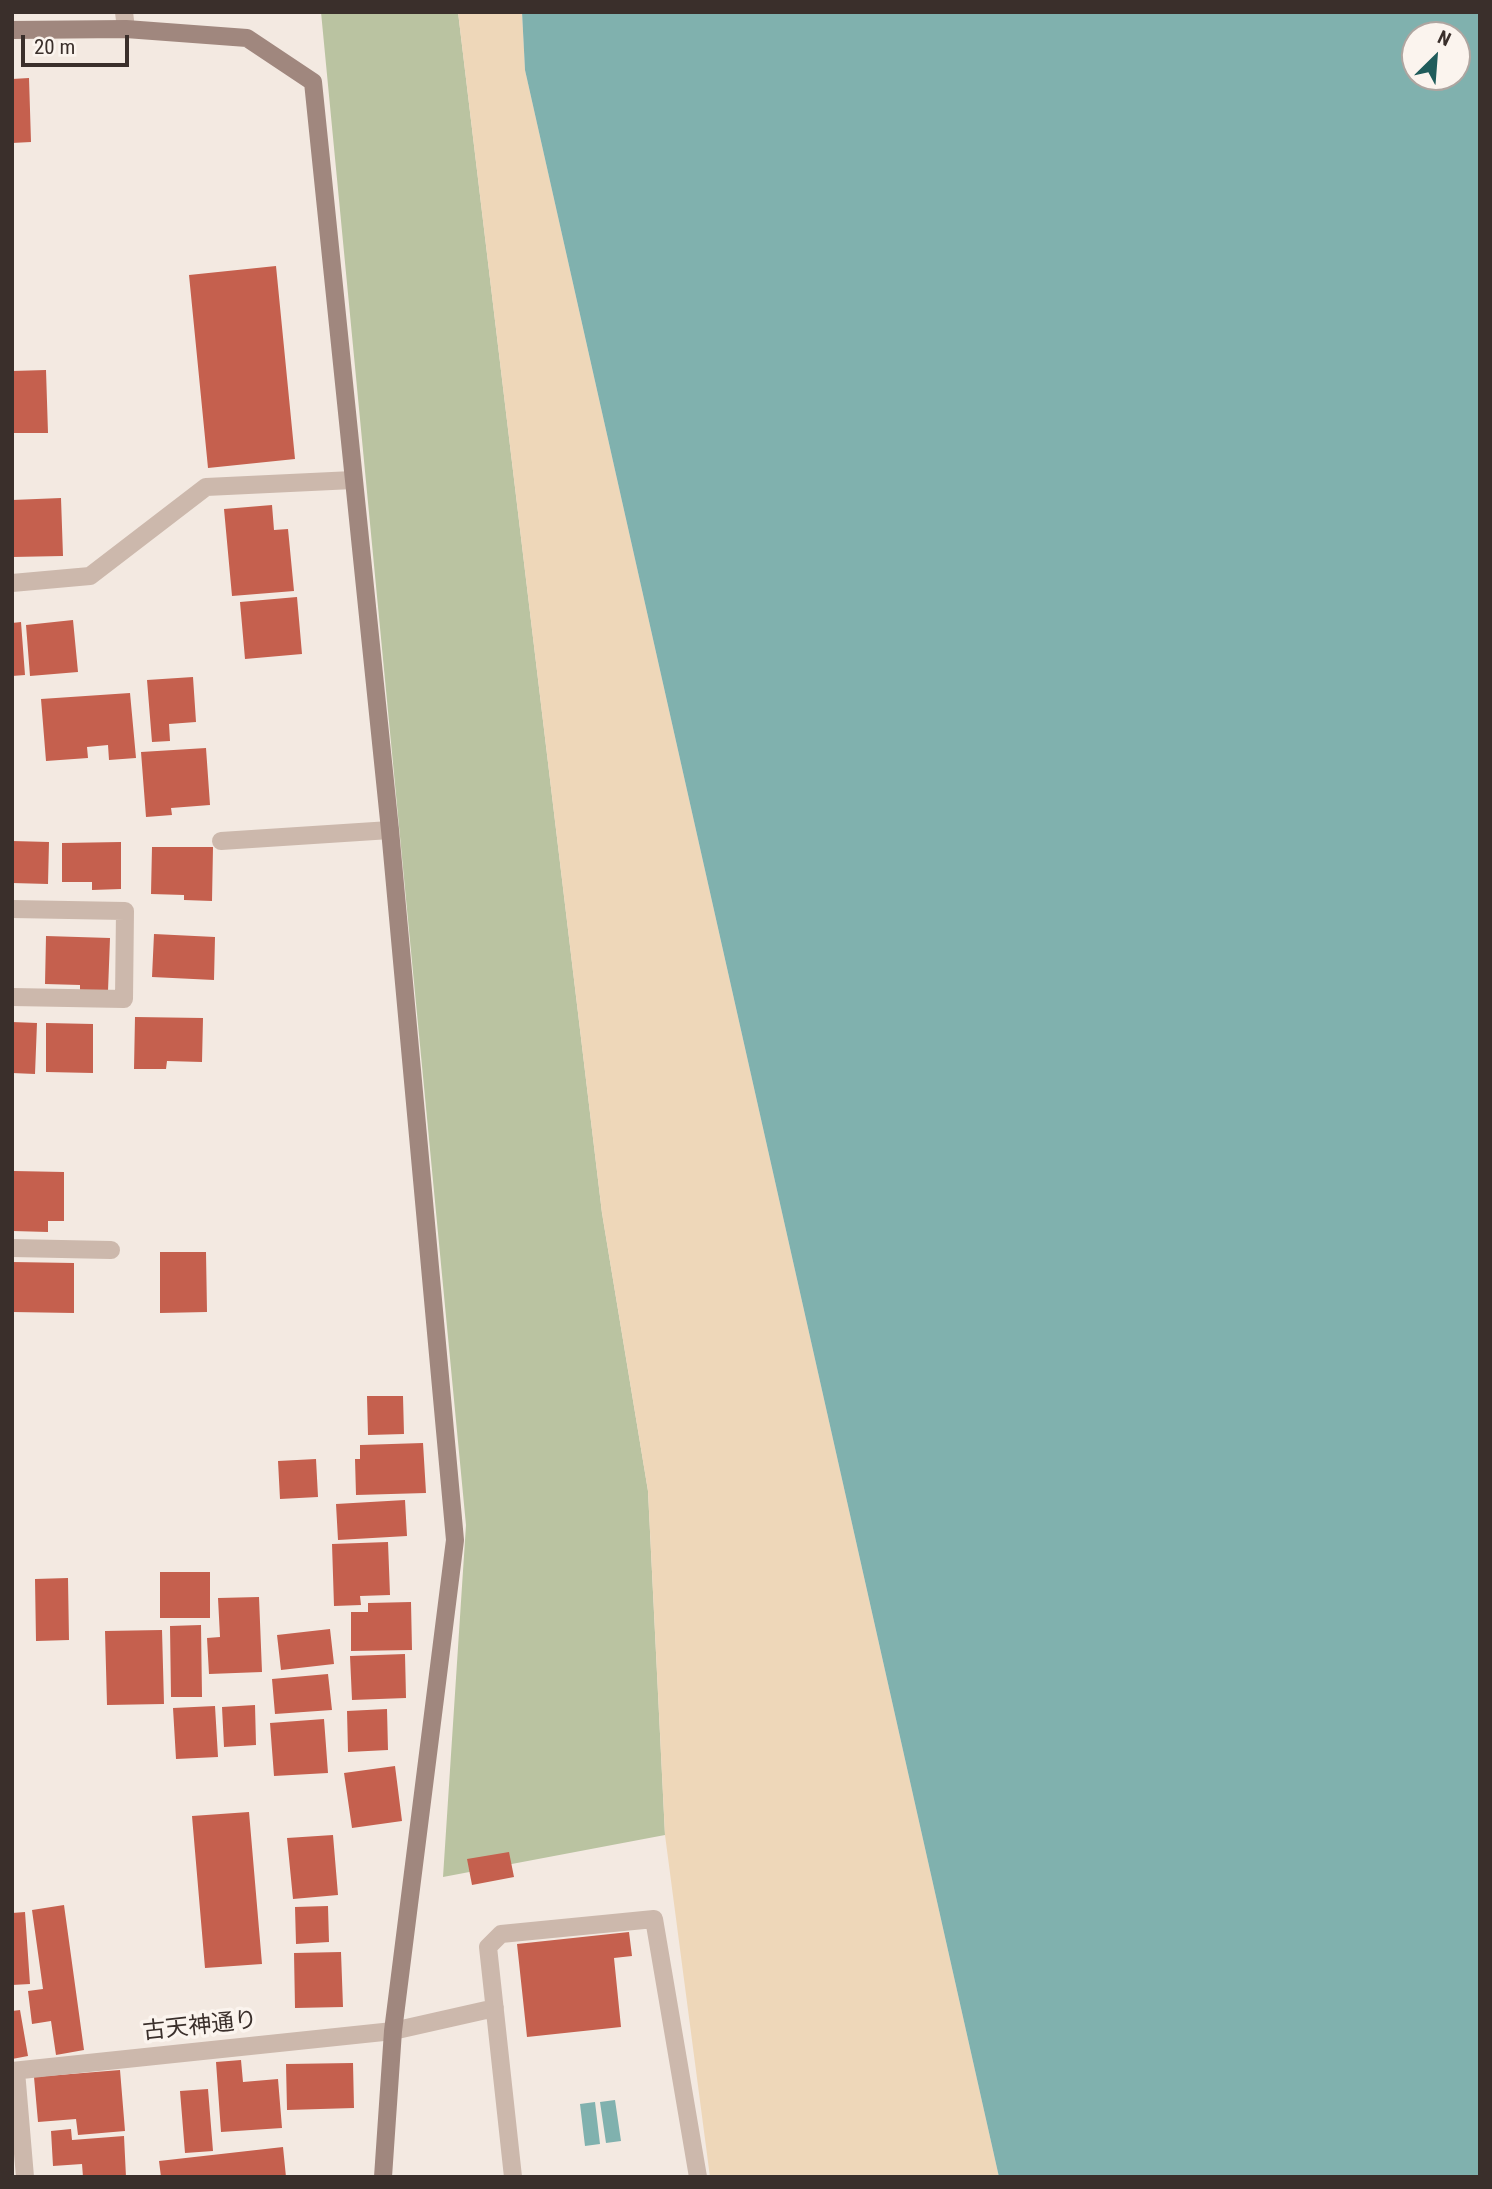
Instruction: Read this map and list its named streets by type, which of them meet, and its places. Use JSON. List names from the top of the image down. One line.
{"streets":{"street":["古天神通り"]},"scale_bar":"20 m","north":"top right"}
